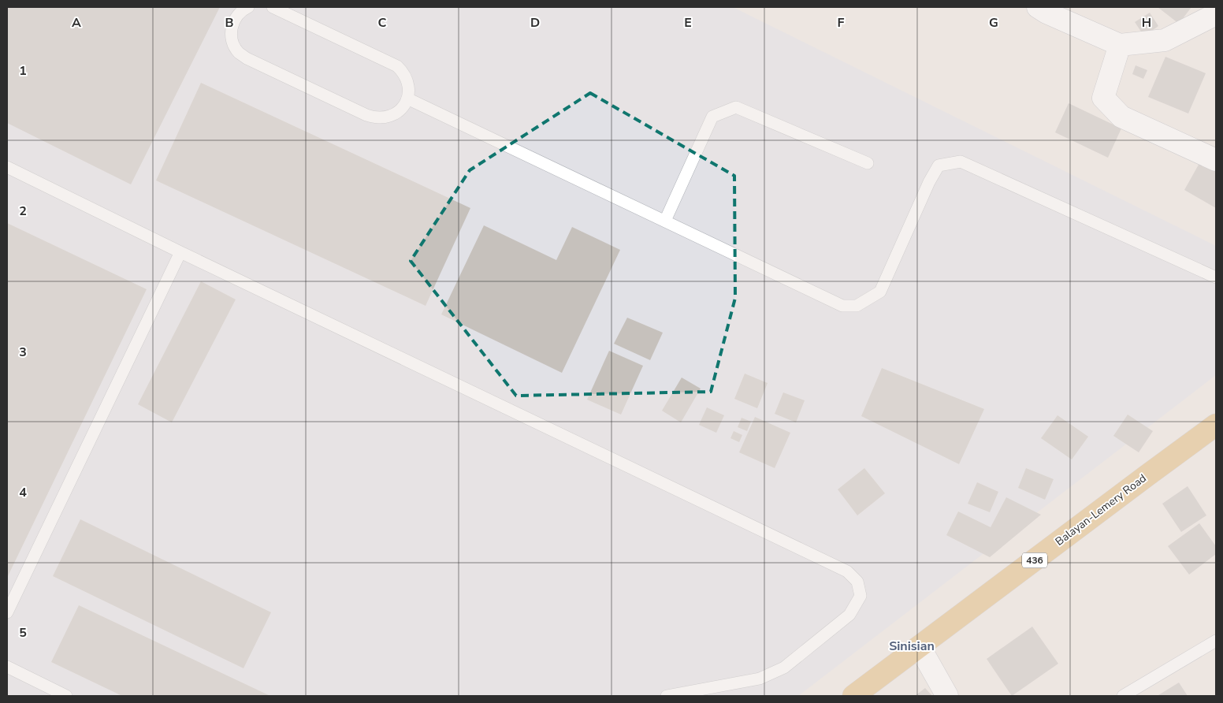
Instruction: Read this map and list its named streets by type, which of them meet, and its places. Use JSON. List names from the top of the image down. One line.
{"streets":{"main road":["Balayan-Lemery Road","436"]},"districts":["Sinisian"],"grid":{"columns":["A","B","C","D","E","F","G","H"],"rows":["1","2","3","4","5"]}}
